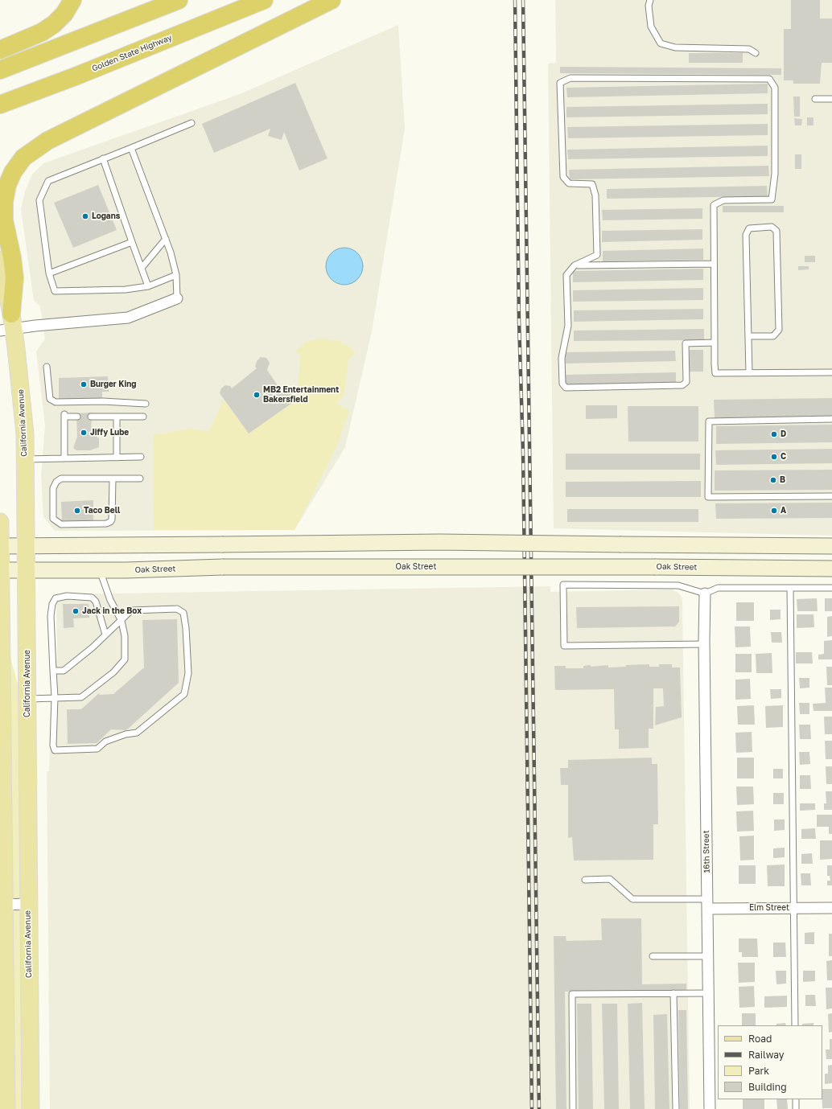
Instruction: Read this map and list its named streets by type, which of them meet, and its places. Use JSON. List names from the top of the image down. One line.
{"streets":{"highway":["Golden State Highway"],"main road":["California Avenue","Oak Street"],"street":["16th Street","Elm Street"]},"crossings":[["California Avenue","Oak Street"],["16th Street","Elm Street"]],"places":["Logans","Burger King","MB2 Entertainment Bakersfield","Jiffy Lube","D","C","B","Taco Bell","A","Jack in the Box"],"legend":["Road","Railway","Park","Building"]}
